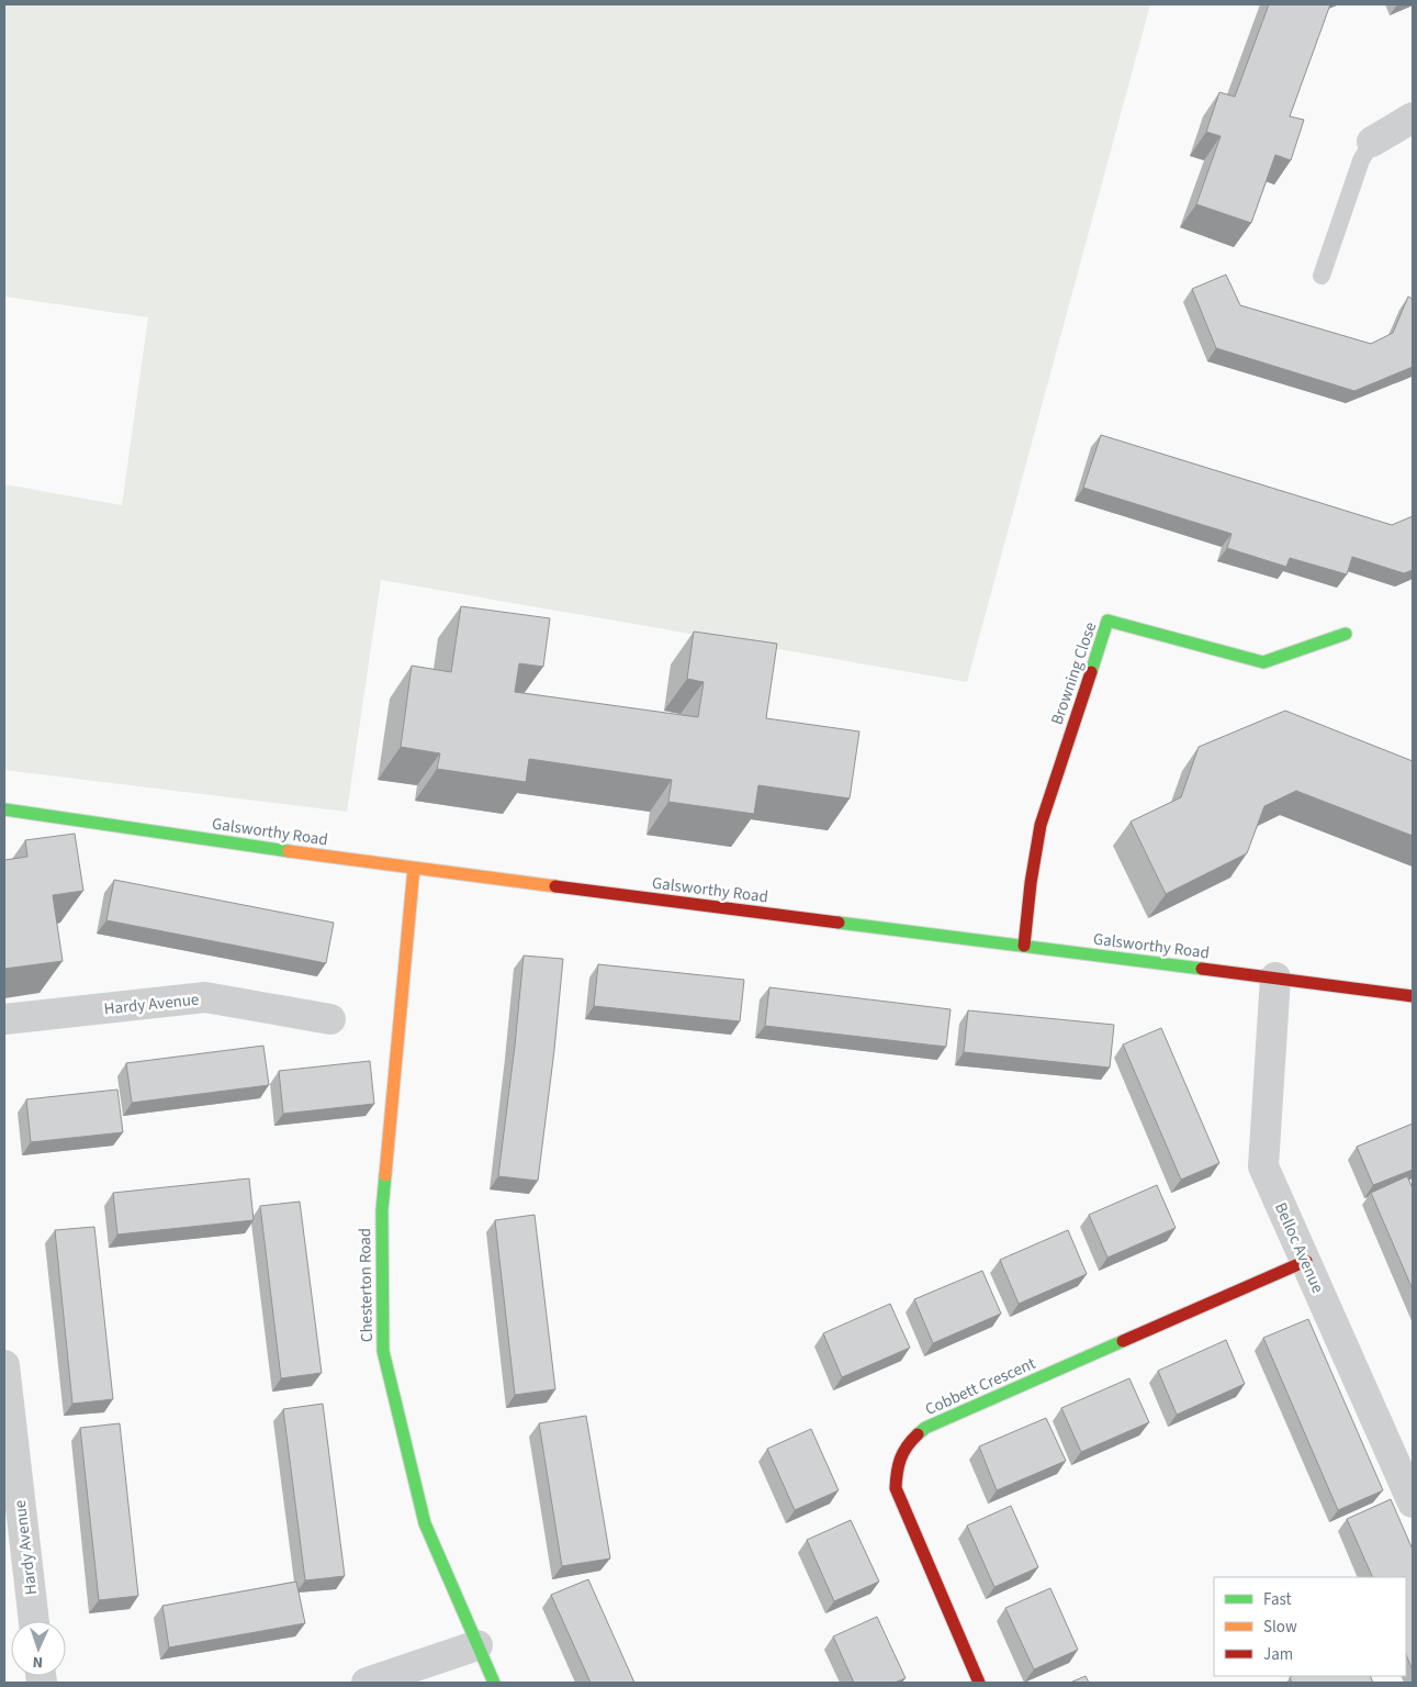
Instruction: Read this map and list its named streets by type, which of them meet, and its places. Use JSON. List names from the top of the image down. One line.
{"streets":{"street":["Browning Close","Galsworthy Road","Hardy Avenue","Belloc Avenue","Chesterton Road","Cobbett Crescent"]},"crossings":[["Browning Close","Galsworthy Road"],["Galsworthy Road","Belloc Avenue"],["Galsworthy Road","Chesterton Road"],["Belloc Avenue","Cobbett Crescent"]],"legend":["Fast","Slow","Jam"],"north":"bottom"}
